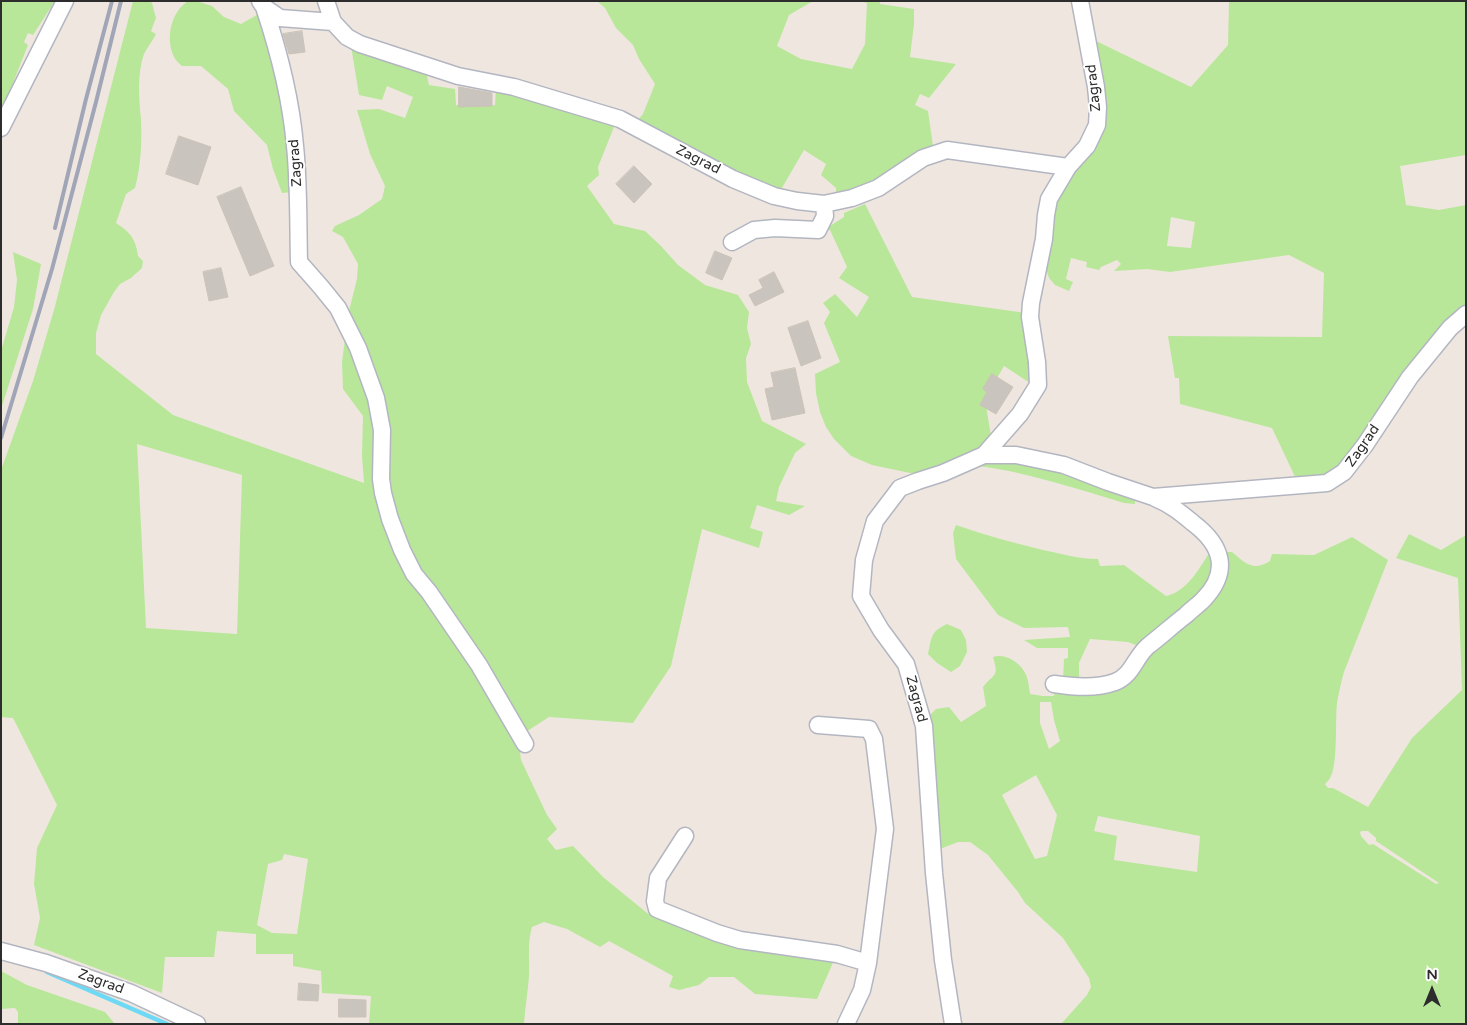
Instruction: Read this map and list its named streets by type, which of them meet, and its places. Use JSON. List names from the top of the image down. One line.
{"streets":{"street":["Zagrad"]},"north":"top"}
